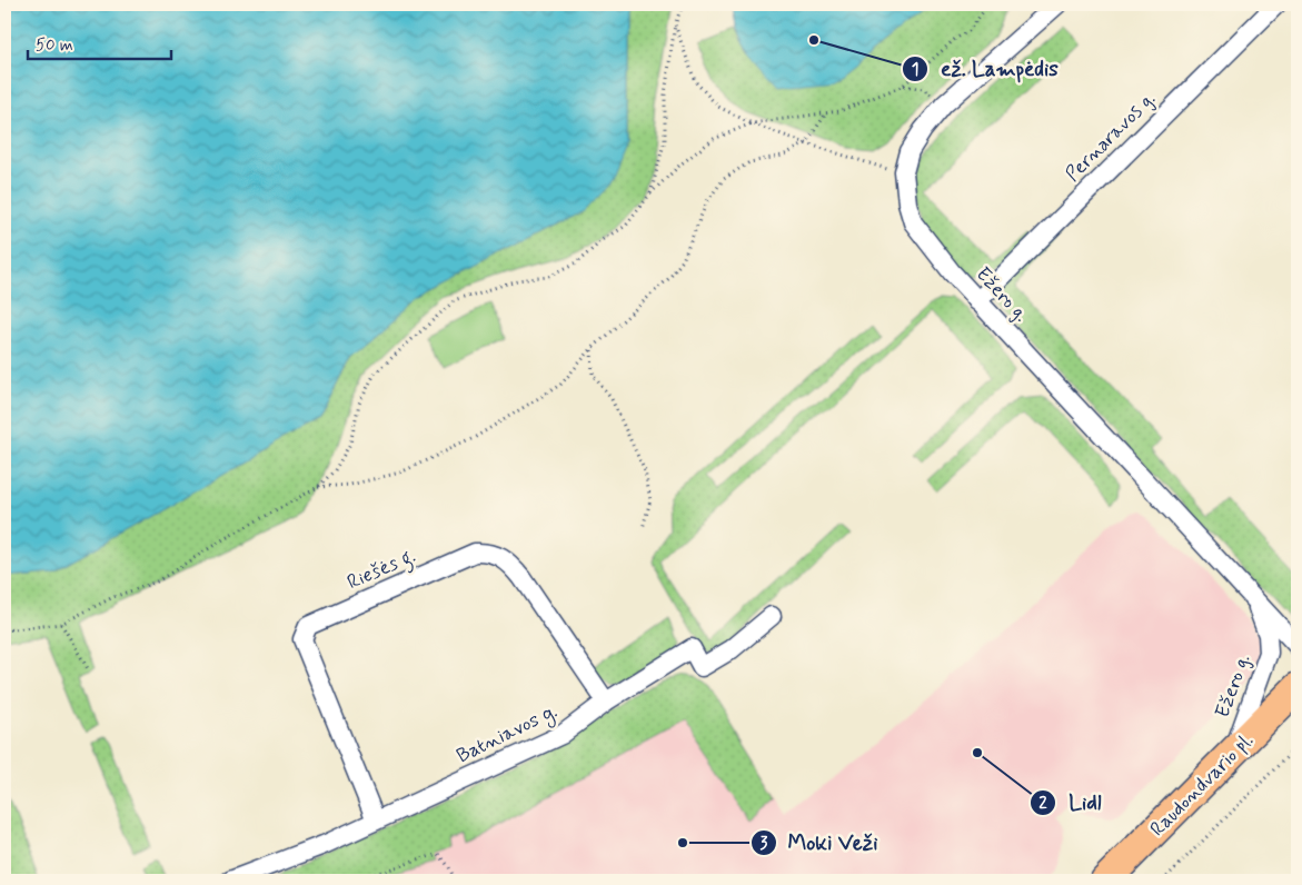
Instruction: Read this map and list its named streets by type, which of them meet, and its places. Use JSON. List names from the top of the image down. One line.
{"streets":{"main road":["Raudondvario pl."],"street":["Pernaravos g.","Ežero g.","Riešės g.","Batniavos g."]},"crossings":[["Pernaravos g.","Ežero g."],["Ežero g.","Raudondvario pl."],["Riešės g.","Batniavos g."]],"places":["ež. Lampėdis","Lidl","Moki Veži"],"scale_bar":"50 m"}
